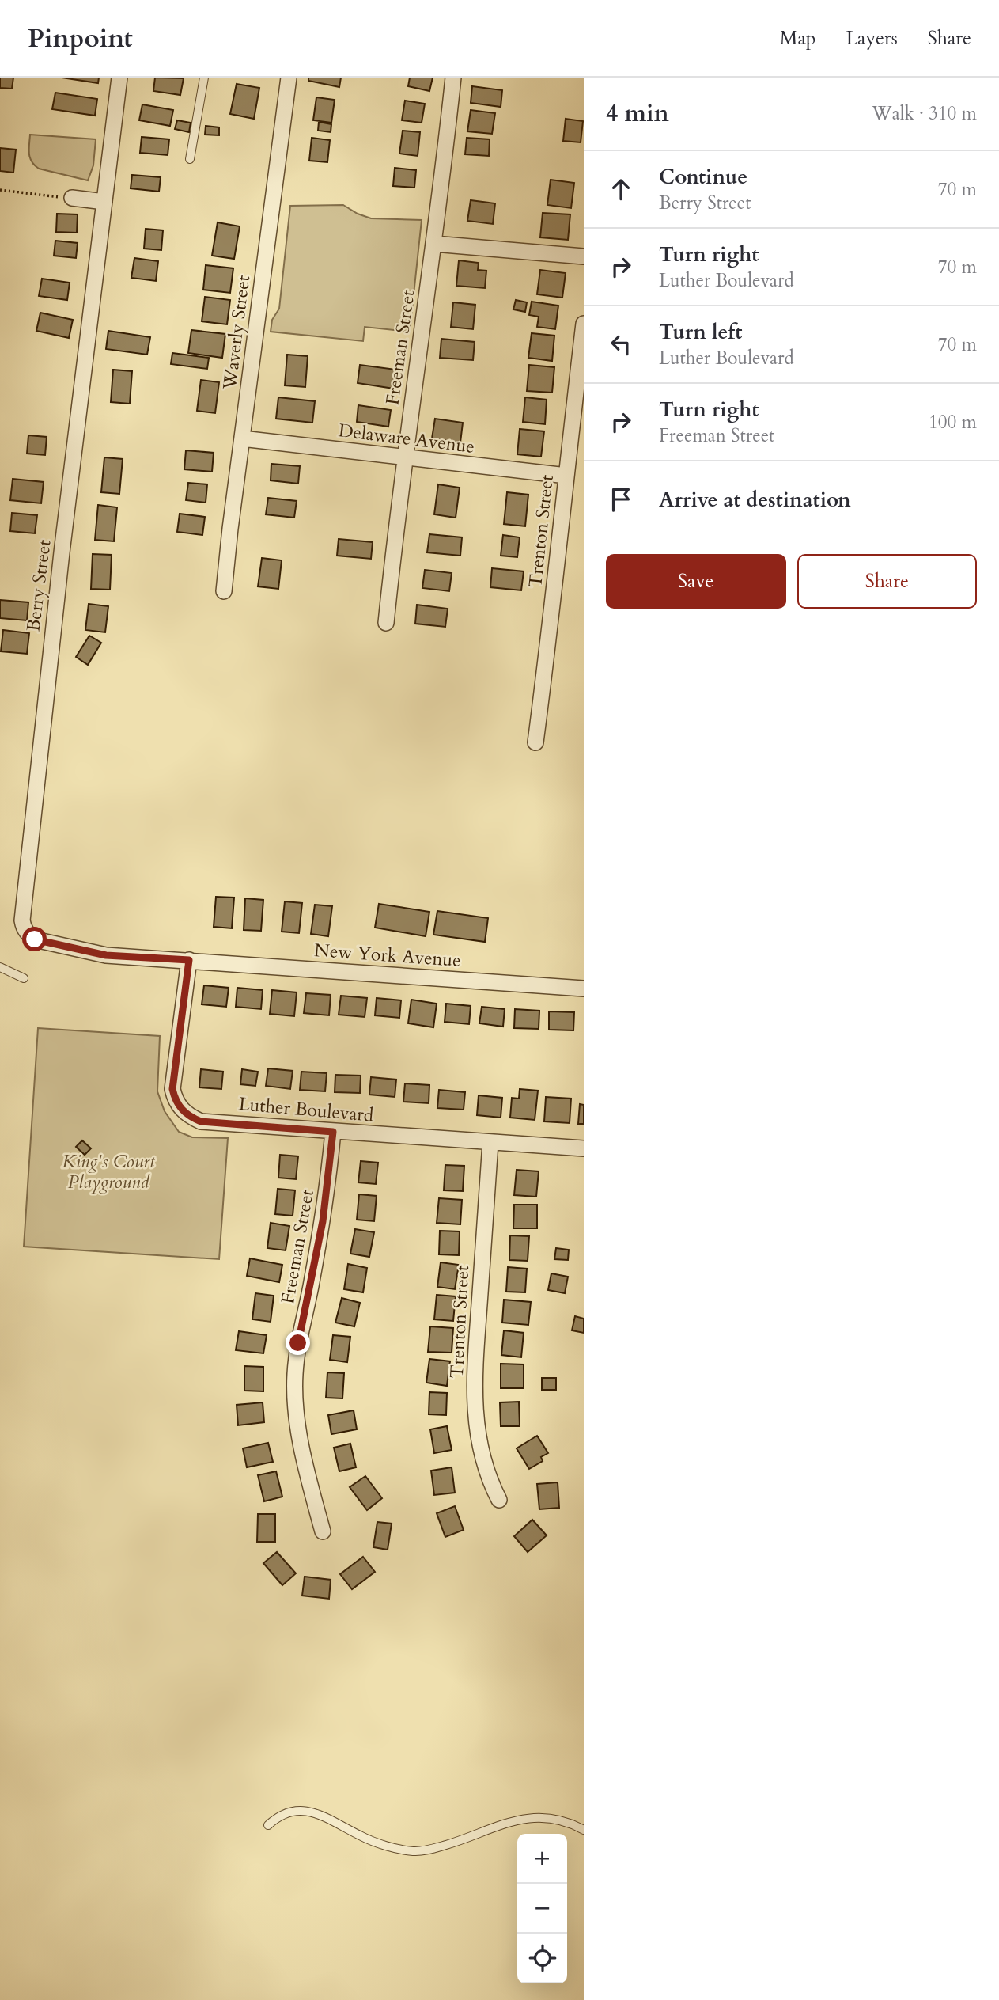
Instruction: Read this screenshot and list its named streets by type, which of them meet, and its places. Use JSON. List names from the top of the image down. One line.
{"streets":{"street":["Waverly Street","Freeman Street","Delaware Avenue","Trenton Street","Berry Street","New York Avenue","Luther Boulevard"]},"crossings":[["Waverly Street","Delaware Avenue"],["Freeman Street","Delaware Avenue"],["Freeman Street","Luther Boulevard"],["Delaware Avenue","Trenton Street"],["Trenton Street","Luther Boulevard"],["Berry Street","New York Avenue"],["Berry Street","Luther Boulevard"],["New York Avenue","Luther Boulevard"]],"parks":["King's Court Playground"],"page":{"header":"Pinpoint","nav":["Map","Layers","Share"],"heading":["4 min","Walk · 310 m"],"list":[["Continue","Berry Street","70 m"],["Turn right","Luther Boulevard","70 m"],["Turn left","Luther Boulevard","70 m"],["Turn right","Freeman Street","100 m"],"Arrive at destination"],"buttons":["Save","Share"],"map_buttons":["+","−"]}}
